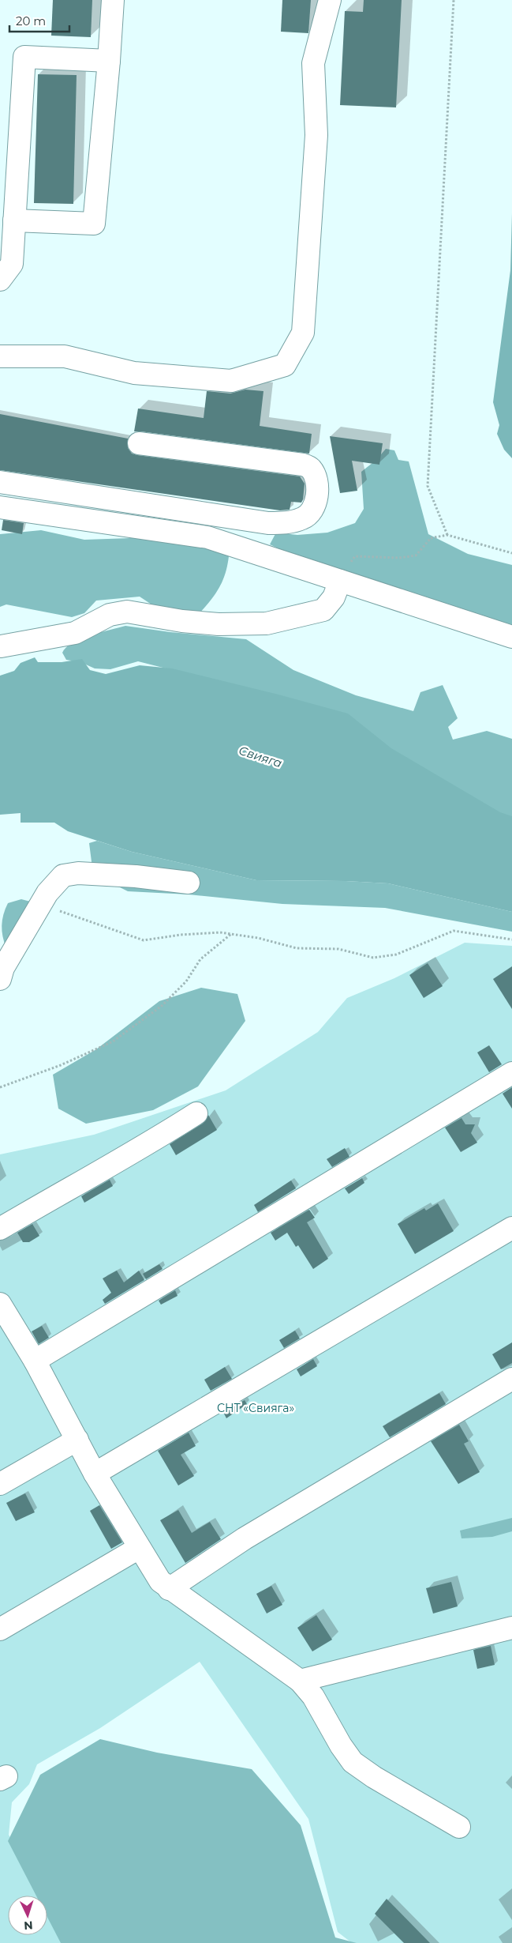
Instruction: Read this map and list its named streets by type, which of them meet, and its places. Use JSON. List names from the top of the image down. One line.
{"water":["Свияга"],"parks":["СНТ «Свияга»"],"scale_bar":"20 m","north":"bottom"}
